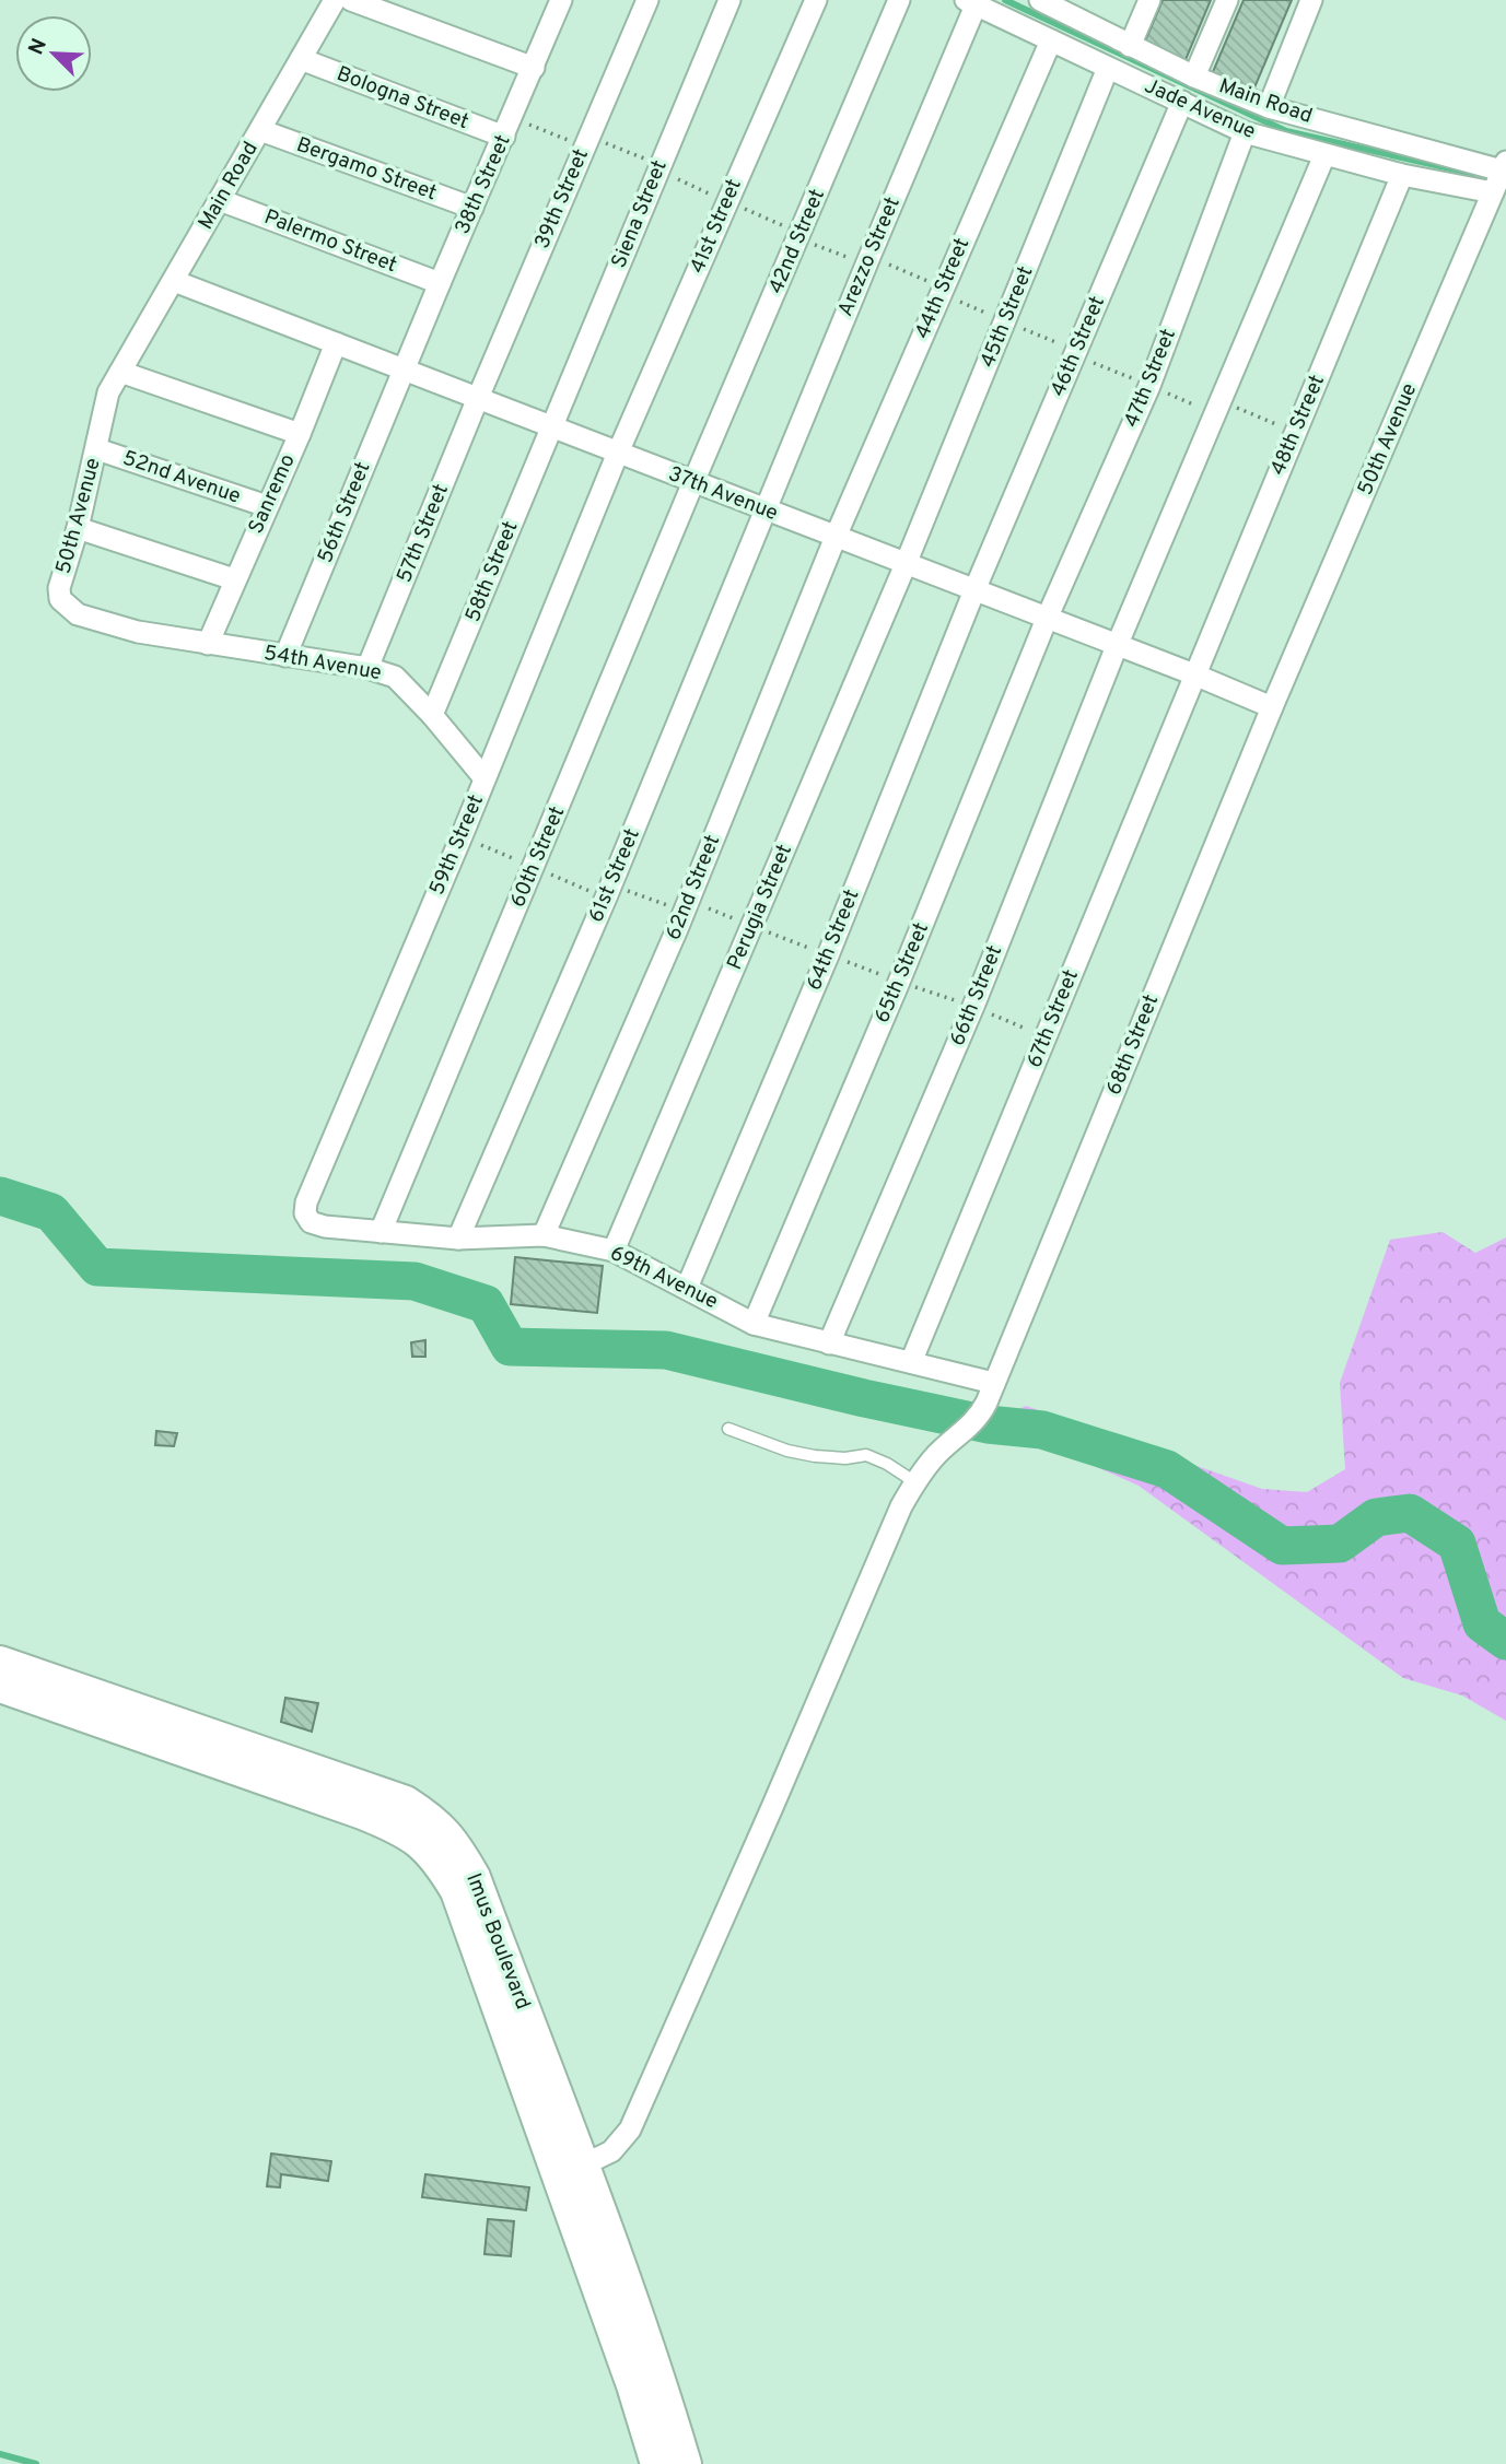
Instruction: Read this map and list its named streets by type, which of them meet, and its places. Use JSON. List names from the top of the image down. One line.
{"streets":{"main road":["Imus Boulevard"],"street":["Bologna Street","Main Road","Jade Avenue","Bergamo Street","38th Street","39th Street","Siena Street","41st Street","Palermo Street","42nd Street","Arezzo Street","44th Street","45th Street","46th Street","47th Street","48th Street","50th Avenue","52nd Avenue","Sanremo","37th Avenue","56th Street","57th Street","58th Street","54th Avenue","59th Street","60th Street","61st Street","62nd Street","Perugia Street","64th Street","65th Street","66th Street","67th Street","68th Street","69th Avenue"]},"crossings":[["Bologna Street","Main Road"],["Bologna Street","38th Street"],["Main Road","Bergamo Street"],["Main Road","Palermo Street"],["Main Road","50th Avenue"],["Main Road","37th Avenue"],["Jade Avenue","Arezzo Street"],["Jade Avenue","44th Street"],["Jade Avenue","45th Street"],["Jade Avenue","46th Street"],["Jade Avenue","47th Street"],["Jade Avenue","48th Street"],["Jade Avenue","50th Avenue"],["Bergamo Street","38th Street"],["38th Street","Palermo Street"],["38th Street","37th Avenue"],["38th Street","56th Street"],["39th Street","37th Avenue"],["39th Street","57th Street"],["Siena Street","37th Avenue"],["Siena Street","58th Street"],["41st Street","37th Avenue"],["41st Street","59th Street"],["42nd Street","37th Avenue"],["42nd Street","60th Street"],["Arezzo Street","37th Avenue"],["Arezzo Street","61st Street"],["44th Street","37th Avenue"],["44th Street","62nd Street"],["45th Street","37th Avenue"],["45th Street","Perugia Street"],["46th Street","37th Avenue"],["46th Street","64th Street"],["47th Street","37th Avenue"],["47th Street","65th Street"],["48th Street","37th Avenue"],["48th Street","67th Street"],["50th Avenue","52nd Avenue"],["50th Avenue","Sanremo"],["50th Avenue","37th Avenue"],["50th Avenue","54th Avenue"],["50th Avenue","68th Street"],["52nd Avenue","Sanremo"],["Sanremo","37th Avenue"],["Sanremo","54th Avenue"],["37th Avenue","56th Street"],["37th Avenue","57th Street"],["37th Avenue","58th Street"],["37th Avenue","59th Street"],["37th Avenue","60th Street"],["37th Avenue","61st Street"],["37th Avenue","62nd Street"],["37th Avenue","Perugia Street"],["37th Avenue","64th Street"],["37th Avenue","65th Street"],["37th Avenue","66th Street"],["37th Avenue","67th Street"],["37th Avenue","68th Street"],["56th Street","54th Avenue"],["57th Street","54th Avenue"],["58th Street","54th Avenue"],["54th Avenue","59th Street"],["59th Street","69th Avenue"],["60th Street","69th Avenue"],["61st Street","69th Avenue"],["62nd Street","69th Avenue"],["Perugia Street","69th Avenue"],["64th Street","69th Avenue"],["65th Street","69th Avenue"],["66th Street","69th Avenue"],["67th Street","69th Avenue"],["68th Street","69th Avenue"]],"north":"top left"}
